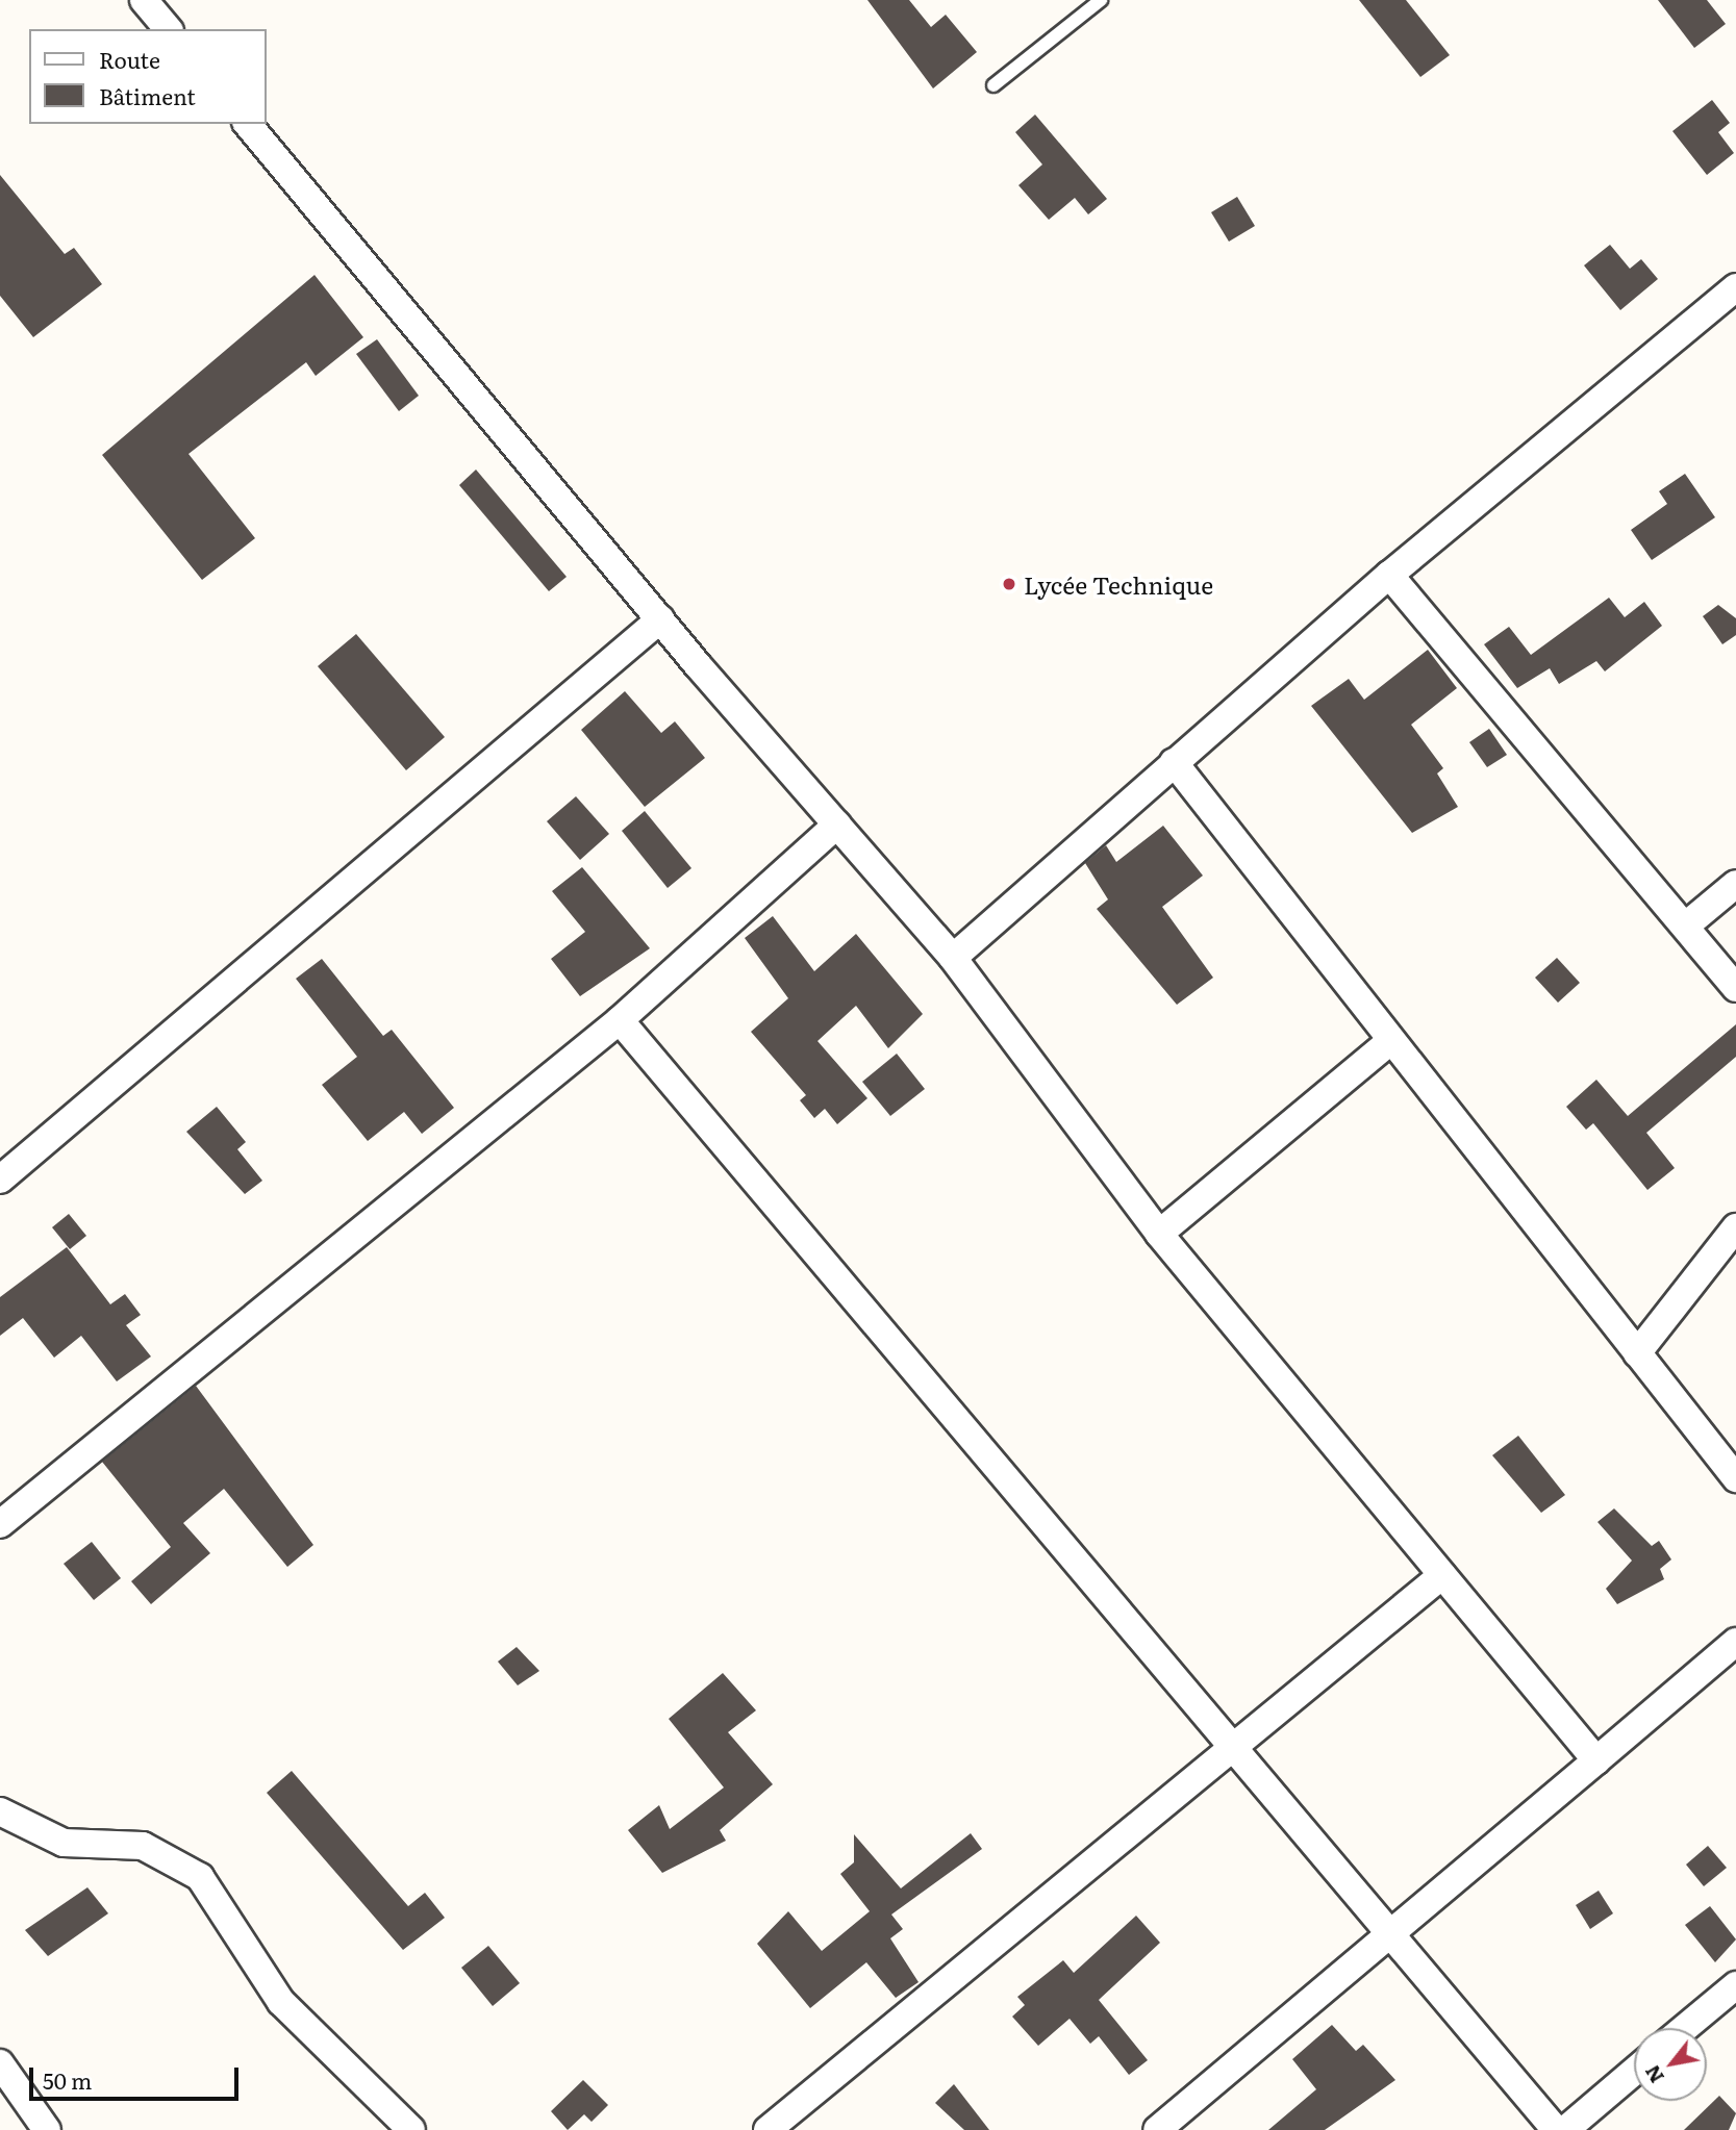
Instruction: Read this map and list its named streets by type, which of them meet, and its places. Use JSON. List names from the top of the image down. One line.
{"places":["Lycée Technique"],"legend":["Route","Bâtiment"],"scale_bar":"50 m","north":"bottom left"}
